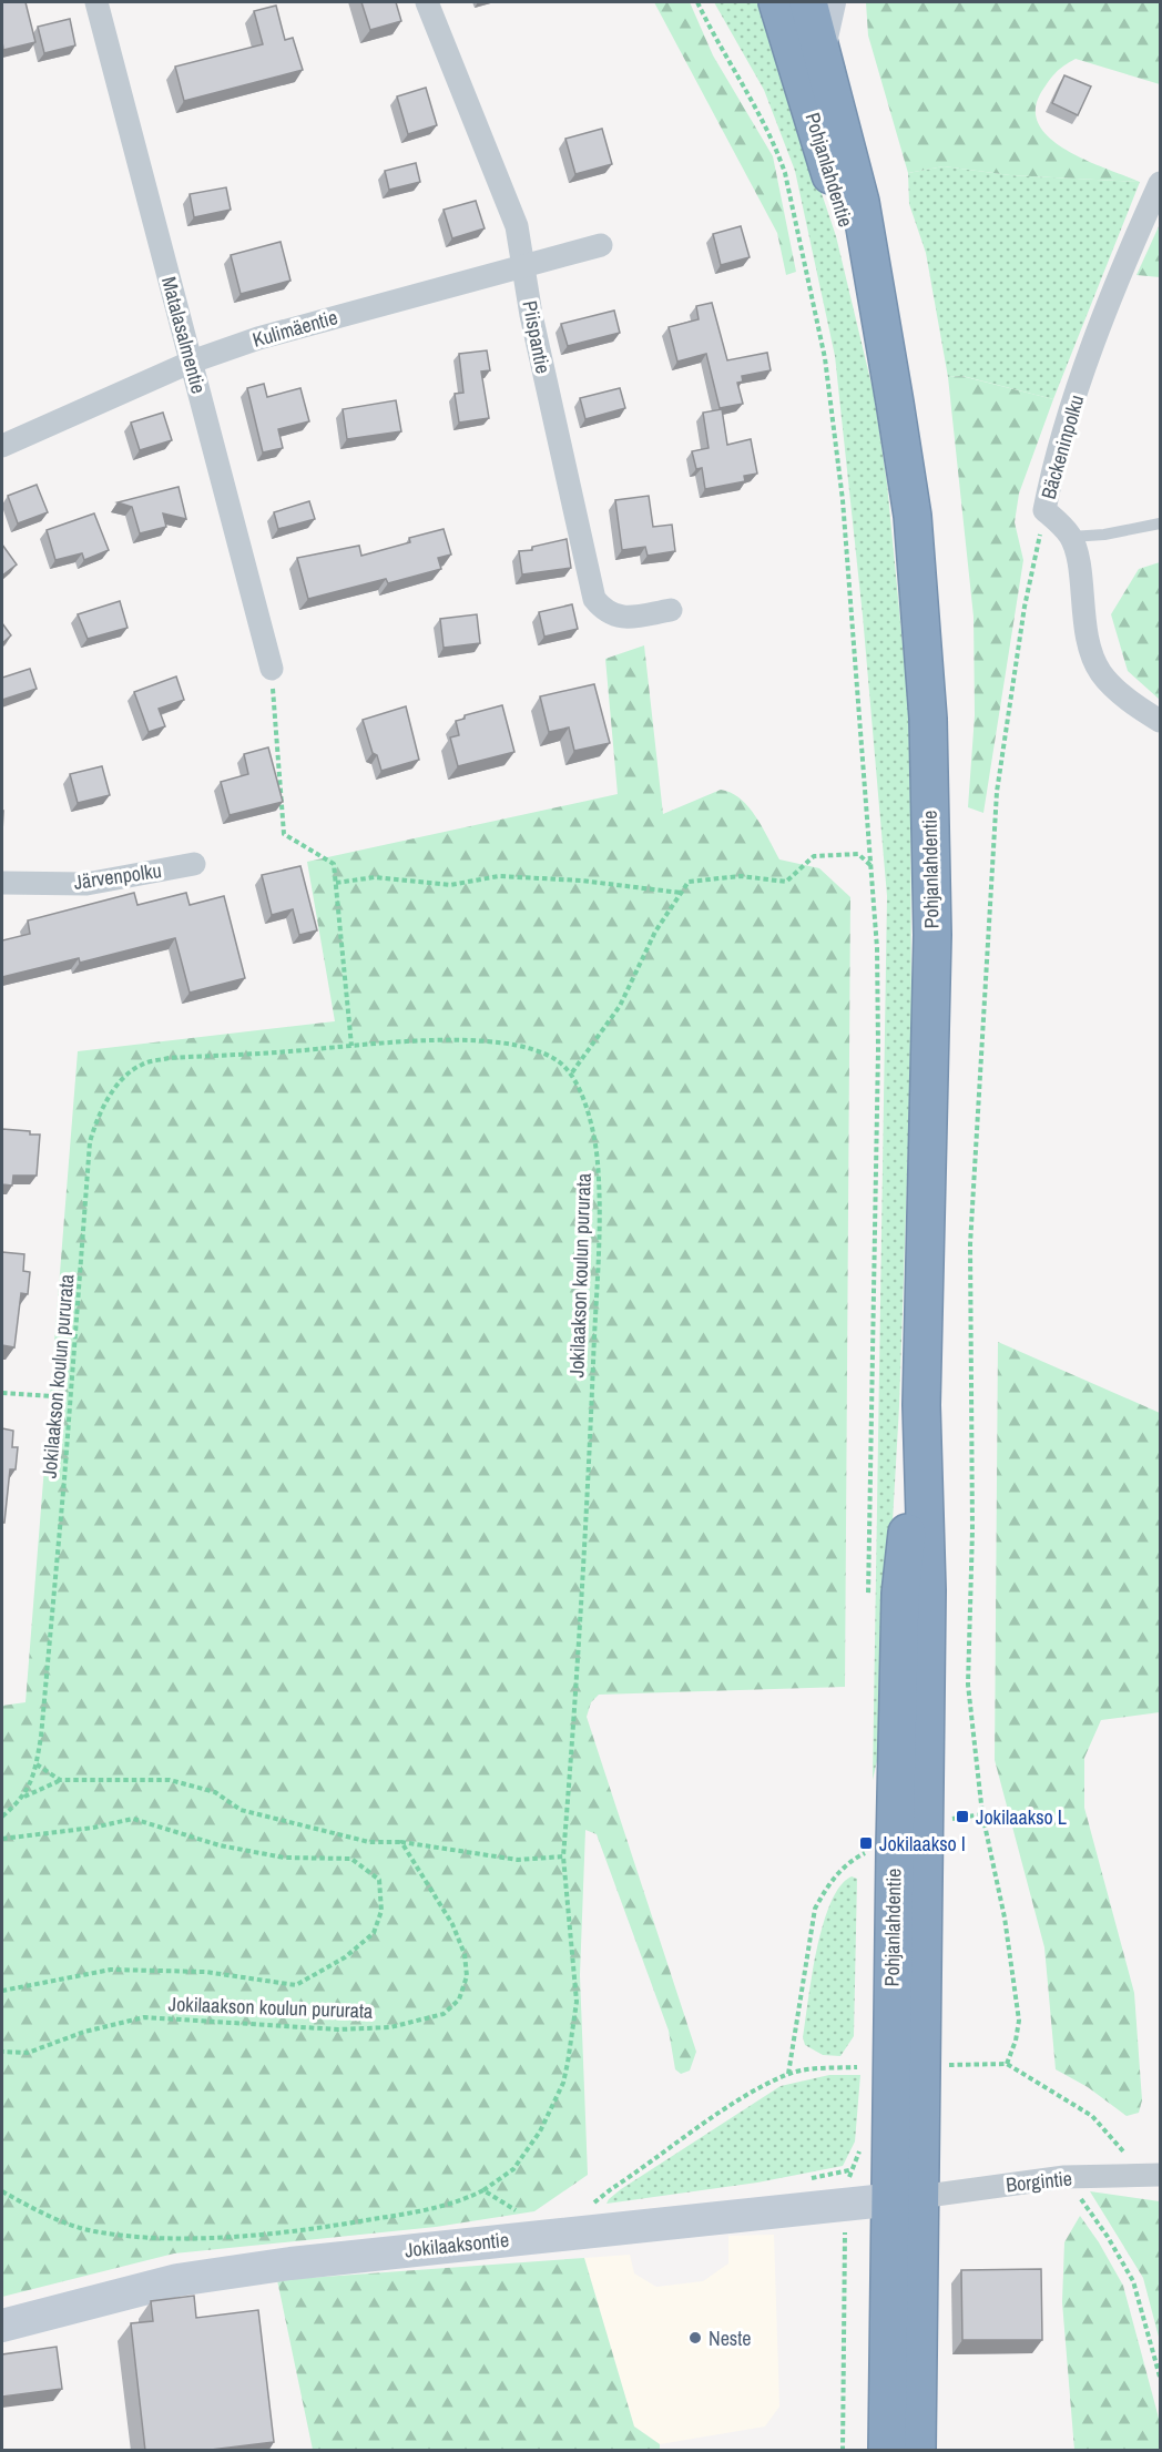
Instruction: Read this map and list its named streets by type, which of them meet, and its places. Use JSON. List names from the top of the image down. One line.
{"streets":{"highway":["Pohjanlahdentie"],"street":["Kulimäentie","Matalasalmentie","Piispantie","Bäckeninpolku","Järvenpolku","Borgintie","Jokilaaksontie"],"path":["Jokilaakson koulun pururata"]},"crossings":[["Pohjanlahdentie","Borgintie"],["Pohjanlahdentie","Jokilaaksontie"],["Kulimäentie","Matalasalmentie"],["Kulimäentie","Piispantie"],["Borgintie","Jokilaaksontie"]],"places":{"transit":["Jokilaakso L","Jokilaakso I"],"other":["Neste"]}}
